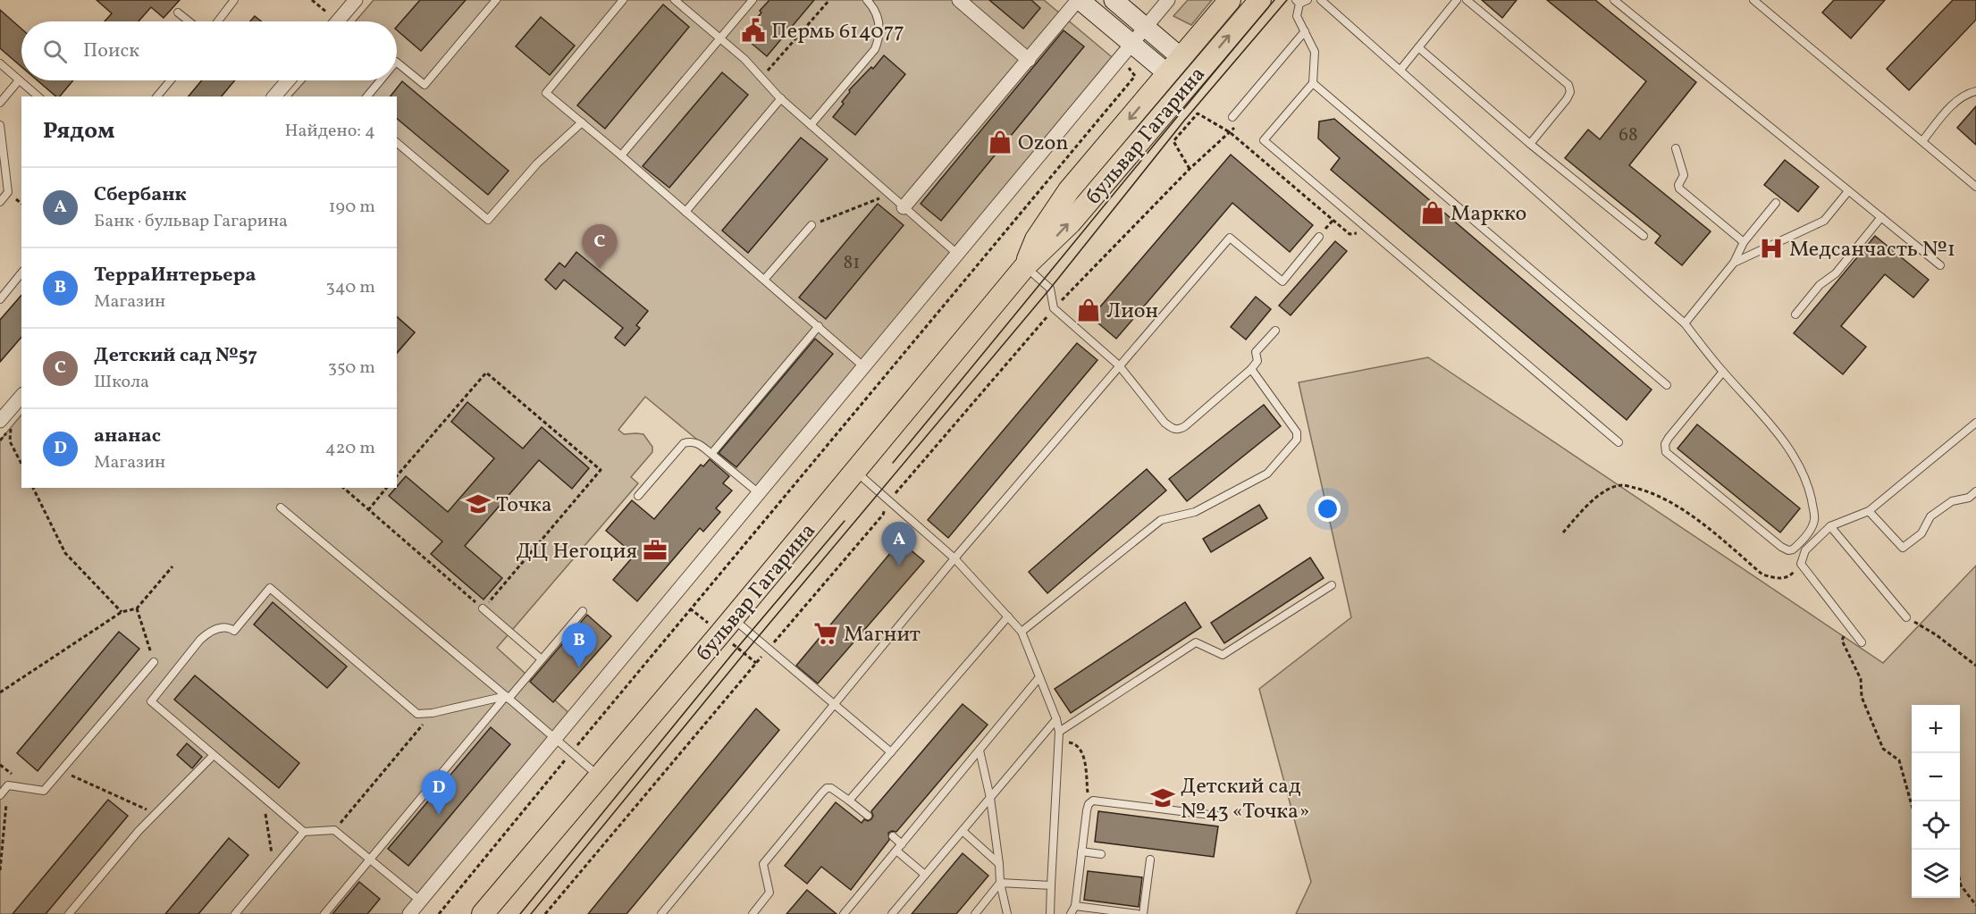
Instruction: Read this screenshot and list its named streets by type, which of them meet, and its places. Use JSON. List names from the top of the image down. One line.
{"streets":{"main road":["бульвар Гагарина"]},"places":{"public building":["Пермь 614077"],"shop":["Ozon","Маркко","Лион"],"hospital":["Медсанчасть №1"],"school or university":["Точка","Детский сад №43 «Точка»"],"office":["ДЦ Негоция"],"supermarket":["Магнит"]},"house_numbers":["68","81"],"page":{"search":"Поиск","heading":["Рядом","Найдено: 4"],"list":[{"mark":"A","name":"Сбербанк","note":"Банк · бульвар Гагарина","value":"190 m"},{"mark":"B","name":"ТерраИнтерьера","note":"Магазин","value":"340 m"},{"mark":"C","name":"Детский сад №57","note":"Школа","value":"350 m"},{"mark":"D","name":"ананас","note":"Магазин","value":"420 m"}],"pins":["C","A","B","D"],"map_buttons":["+","−"]}}
